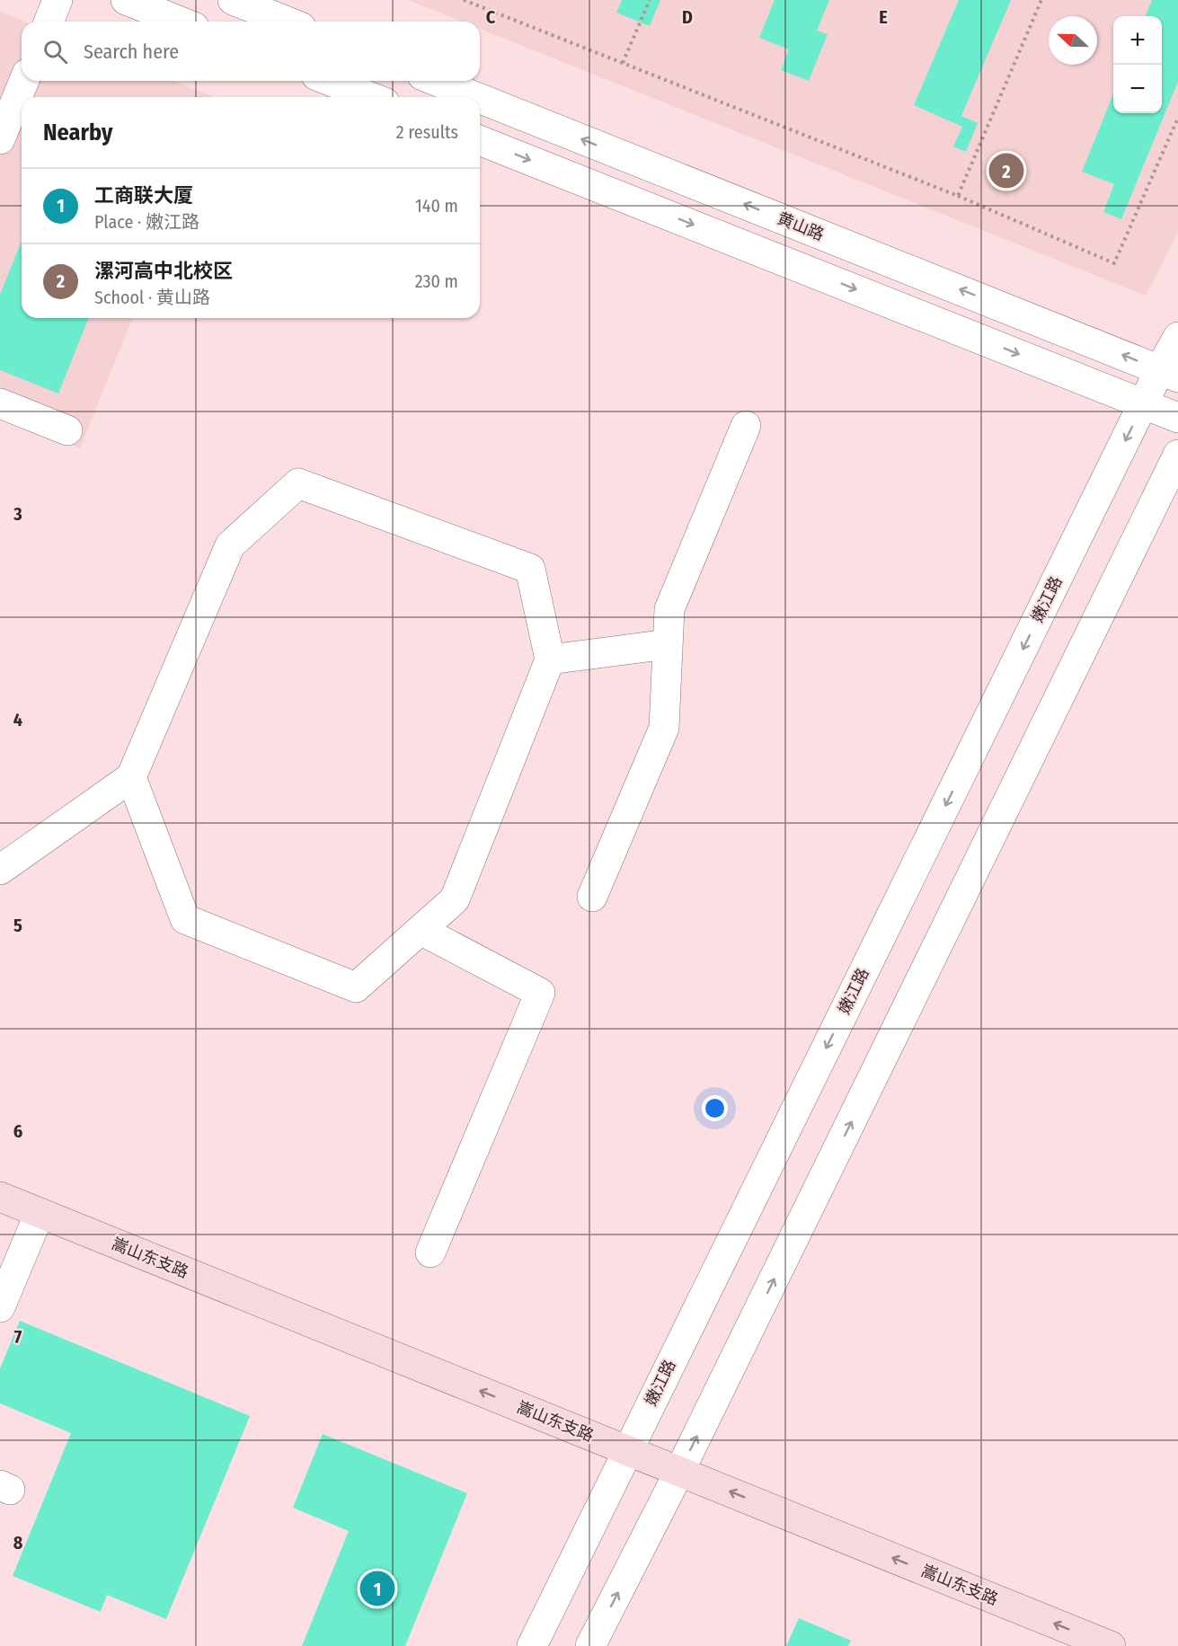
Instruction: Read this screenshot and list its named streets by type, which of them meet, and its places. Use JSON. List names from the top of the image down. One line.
{"streets":{"main road":["嵩山东支路"],"street":["黄山路","嫩江路"]},"crossings":[["黄山路","嫩江路"],["嫩江路","嵩山东支路"]],"one_way":["嵩山东支路"],"north":"left","page":{"map_buttons":["+","−"],"search":"Search here","heading":["Nearby","2 results"],"pins":["2","1"],"list":[{"mark":"1","name":"工商联大厦","note":"Place · 嫩江路","value":"140 m"},{"mark":"2","name":"漯河高中北校区","note":"School · 黄山路","value":"230 m"}]},"grid":{"columns":["C","D","E"],"rows":["3","4","5","6","7","8"]}}
